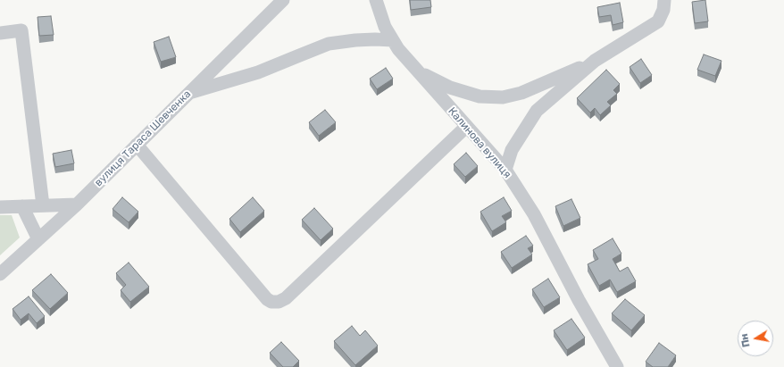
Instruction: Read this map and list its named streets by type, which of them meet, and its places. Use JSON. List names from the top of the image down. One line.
{"streets":{"street":["вулиця Тараса Шевченка","Калинова вулиця"]},"north":"left"}
